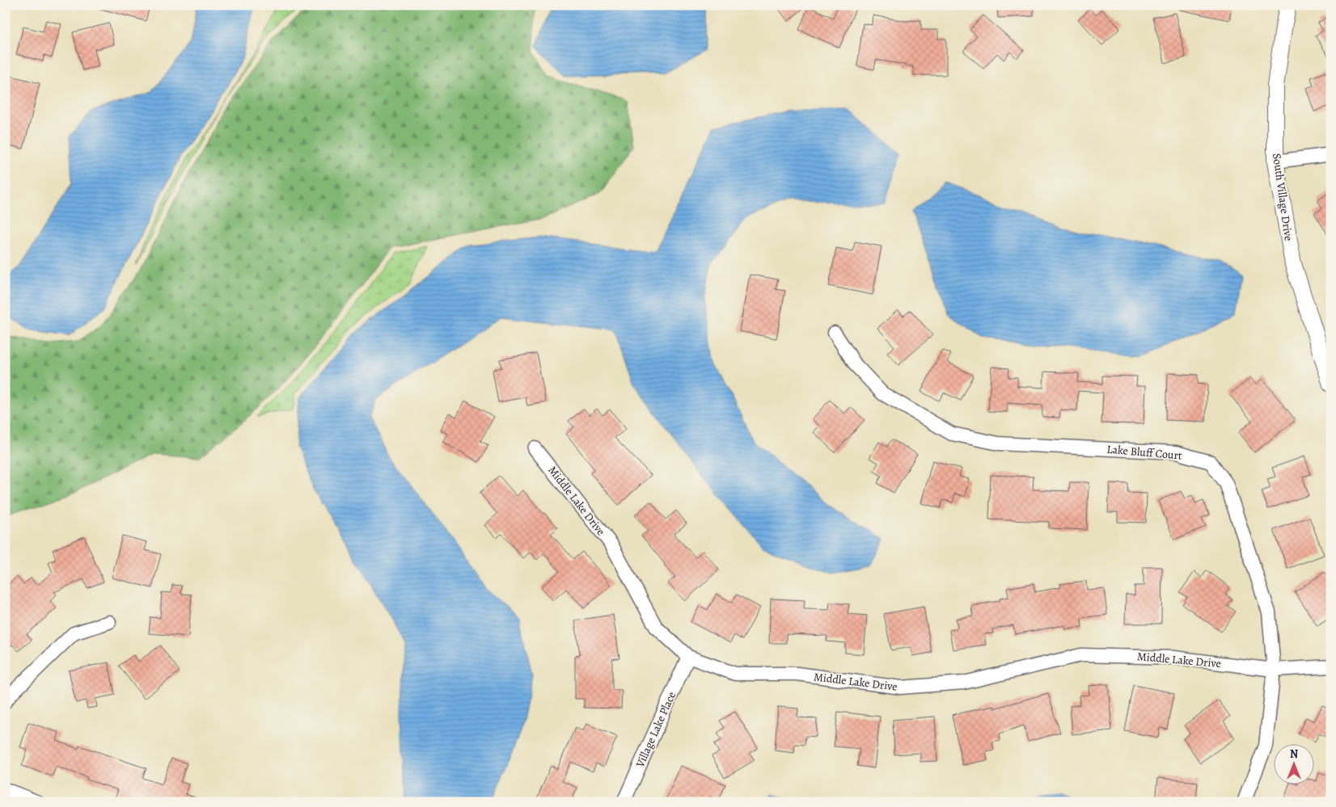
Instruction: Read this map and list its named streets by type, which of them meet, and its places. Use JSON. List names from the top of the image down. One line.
{"streets":{"street":["South Village Drive","Lake Bluff Court","Middle Lake Drive","Village Lake Place"]},"crossings":[["Lake Bluff Court","Middle Lake Drive"],["Middle Lake Drive","Village Lake Place"]],"north":"top"}
